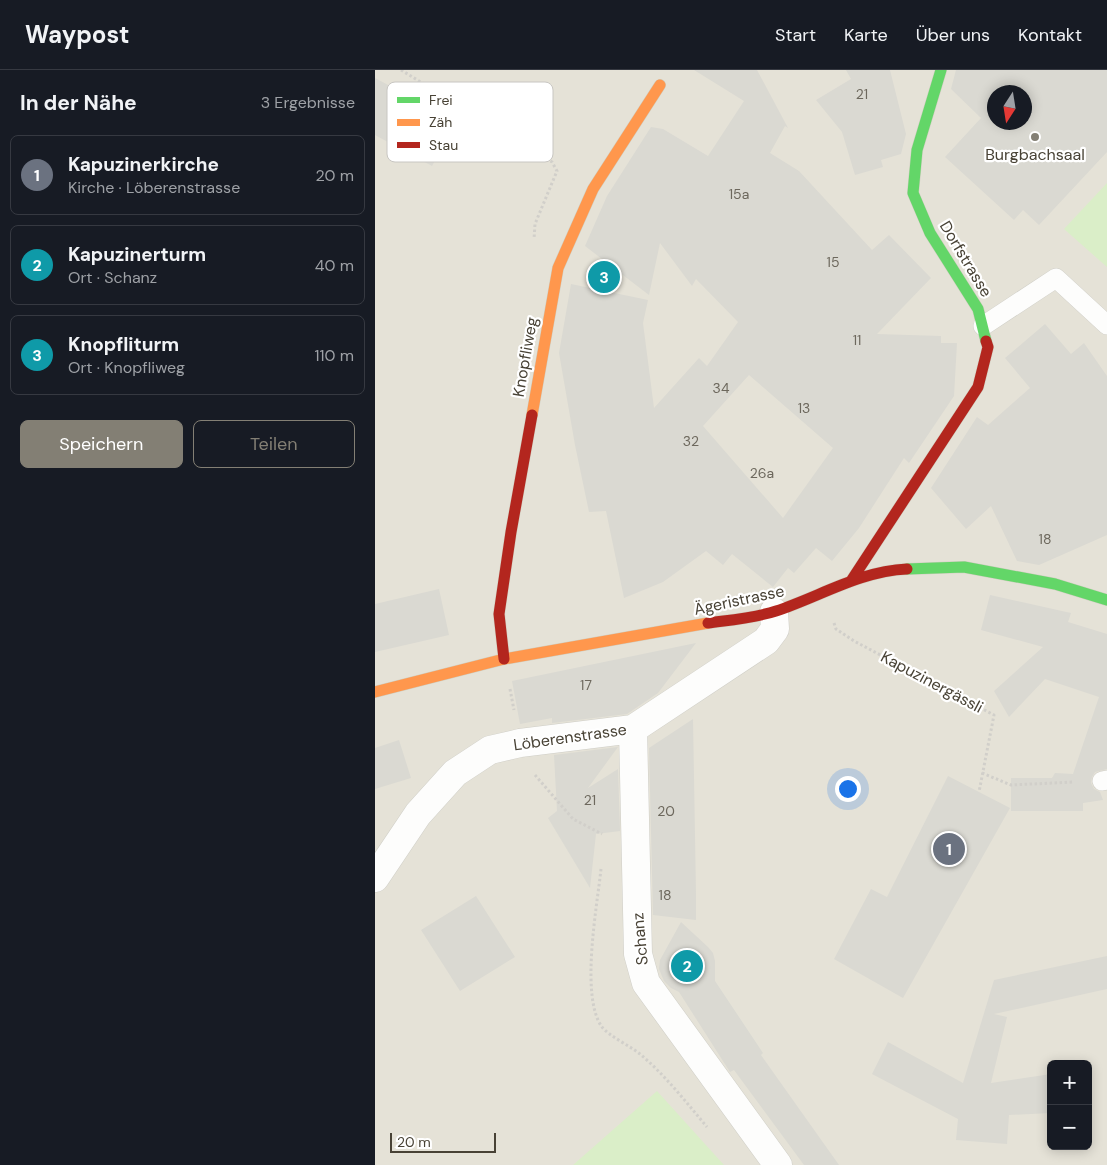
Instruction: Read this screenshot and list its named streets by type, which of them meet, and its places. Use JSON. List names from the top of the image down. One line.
{"streets":{"street":["Dorfstrasse","Knopfliweg","Ägeristrasse","Löberenstrasse","Schanz"],"path":["Kapuzinergässli"]},"crossings":[["Dorfstrasse","Ägeristrasse"],["Knopfliweg","Ägeristrasse"],["Ägeristrasse","Löberenstrasse"],["Löberenstrasse","Schanz"]],"places":["Burgbachsaal"],"house_numbers":["21","15a","15","11","34","13","32","26a","18","17","21","20","18"],"legend":["Frei","Zäh","Stau"],"scale_bar":"20 m","north":"bottom","page":{"header":"Waypost","nav":["Start","Karte","Über uns","Kontakt"],"heading":["In der Nähe","3 Ergebnisse"],"list":[{"mark":"1","name":"Kapuzinerkirche","note":"Kirche · Löberenstrasse","value":"20 m"},{"mark":"2","name":"Kapuzinerturm","note":"Ort · Schanz","value":"40 m"},{"mark":"3","name":"Knopfliturm","note":"Ort · Knopfliweg","value":"110 m"}],"pins":["3","1","2"],"buttons":["Speichern","Teilen"],"map_buttons":["+","−"],"scale":"20 m"}}
